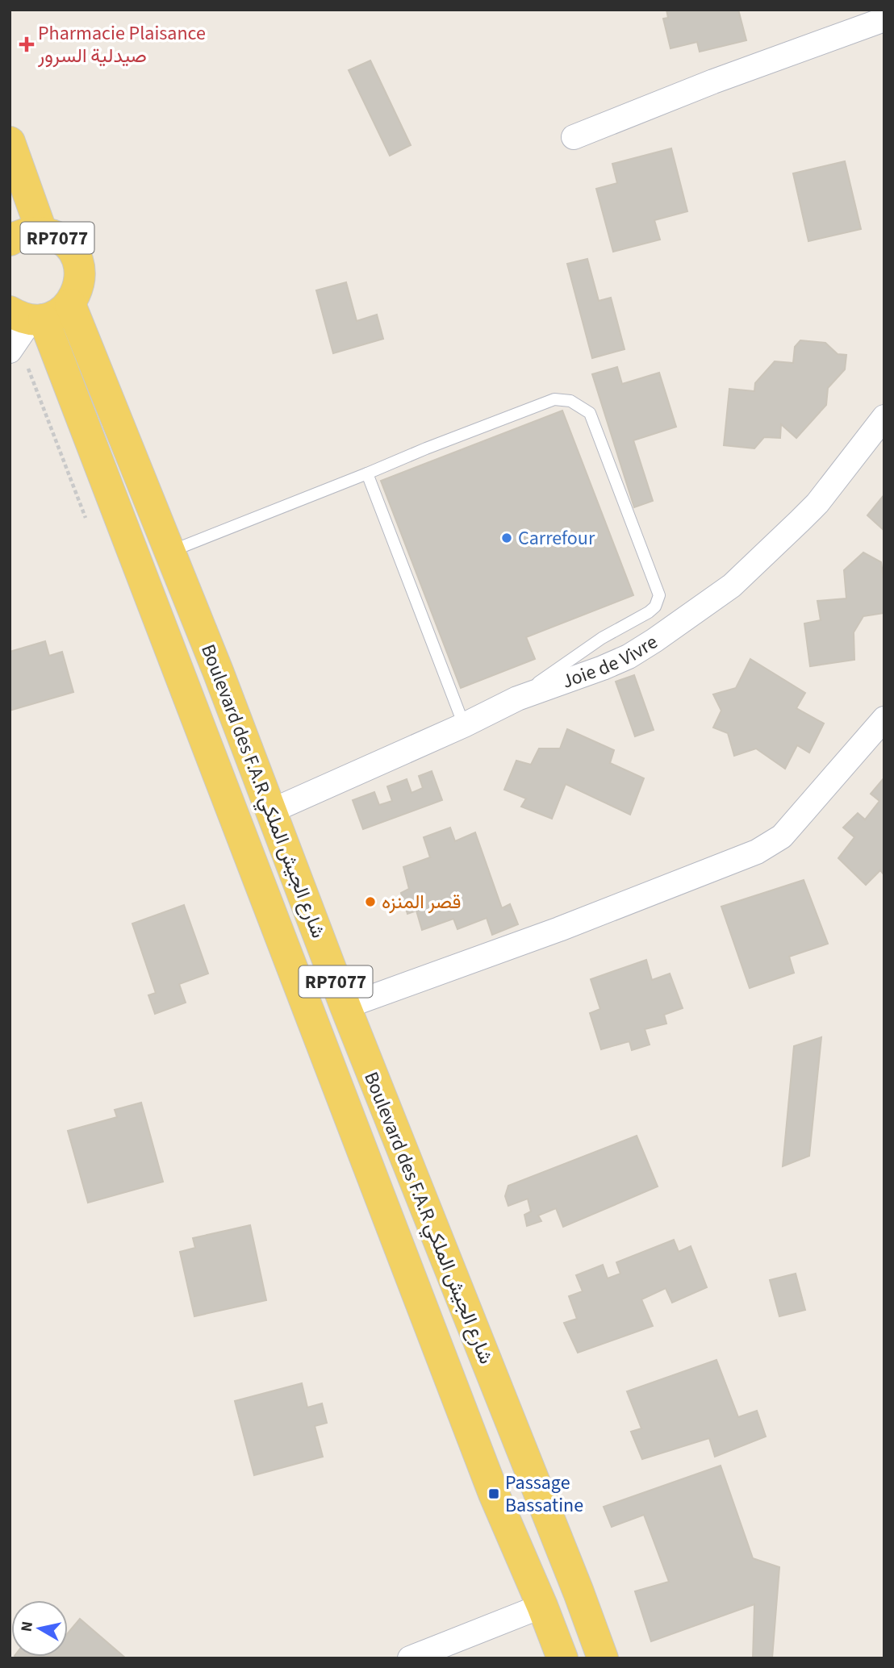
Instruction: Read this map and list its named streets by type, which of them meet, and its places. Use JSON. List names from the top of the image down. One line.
{"streets":{"main road":["RP7077","Boulevard des F.A.R شارع الجيش الملكي"],"street":["Joie de Vivre"]},"crossings":[["RP7077","Boulevard des F.A.R شارع الجيش الملكي"],["Joie de Vivre","Boulevard des F.A.R شارع الجيش الملكي"]],"places":{"health":["Pharmacie Plaisance صيدلية السرور"],"other":["Carrefour","قصر المنزه"],"transit":["Passage Bassatine"]},"north":"left"}
